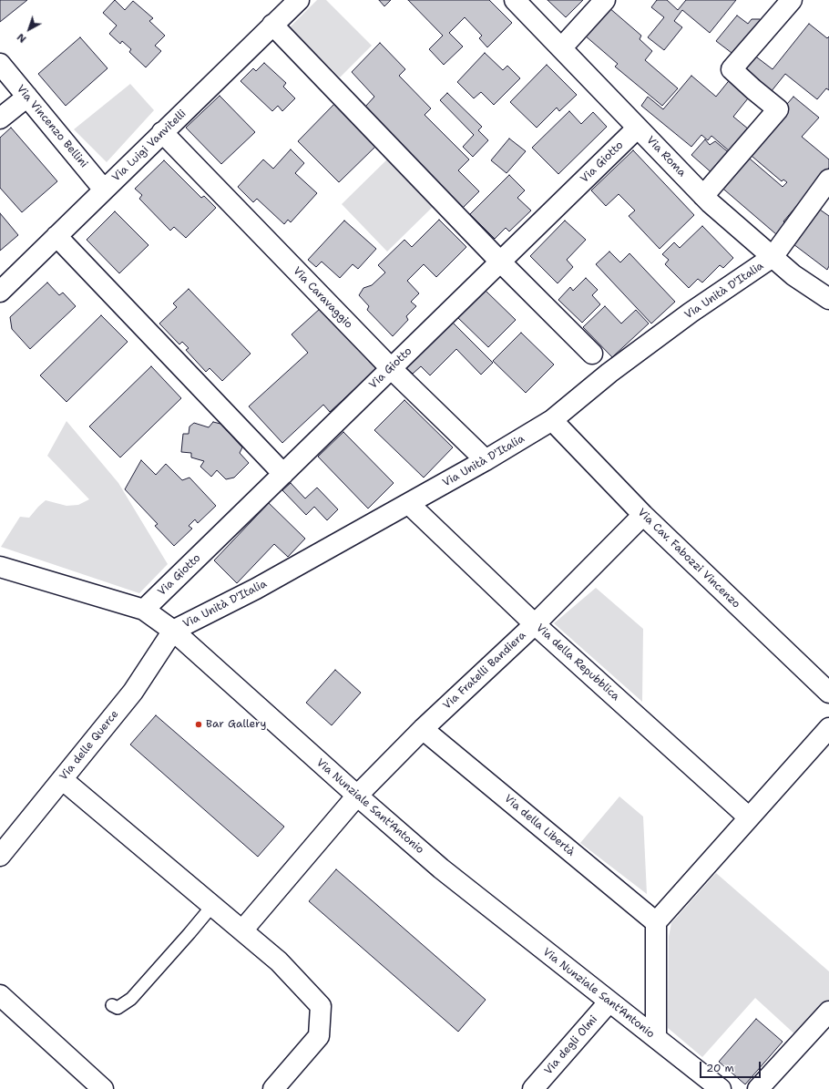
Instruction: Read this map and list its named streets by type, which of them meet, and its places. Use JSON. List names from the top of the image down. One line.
{"streets":{"street":["Via Vincenzo Bellini","Via Luigi Vanvitelli","Via Roma","Via Giotto","Via Unità D'Italia","Via Caravaggio","Via Cav. Fabozzi Vincenzo","Via della Repubblica","Via Fratelli Bandiera","Via delle Querce","Via Nunziale Sant'Antonio","Via della Libertà","Via degli Olmi"]},"crossings":[["Via Vincenzo Bellini","Via Luigi Vanvitelli"],["Via Luigi Vanvitelli","Via Caravaggio"],["Via Roma","Via Giotto"],["Via Roma","Via Unità D'Italia"],["Via Giotto","Via Caravaggio"],["Via Giotto","Via Nunziale Sant'Antonio"],["Via Unità D'Italia","Via Caravaggio"],["Via Unità D'Italia","Via Cav. Fabozzi Vincenzo"],["Via Unità D'Italia","Via della Repubblica"],["Via Unità D'Italia","Via delle Querce"],["Via Unità D'Italia","Via Nunziale Sant'Antonio"],["Via Cav. Fabozzi Vincenzo","Via Fratelli Bandiera"],["Via della Repubblica","Via Fratelli Bandiera"],["Via Fratelli Bandiera","Via Nunziale Sant'Antonio"],["Via Fratelli Bandiera","Via della Libertà"],["Via delle Querce","Via Nunziale Sant'Antonio"],["Via Nunziale Sant'Antonio","Via degli Olmi"]],"places":["Bar Gallery"],"scale_bar":"20 m","north":"bottom left"}
